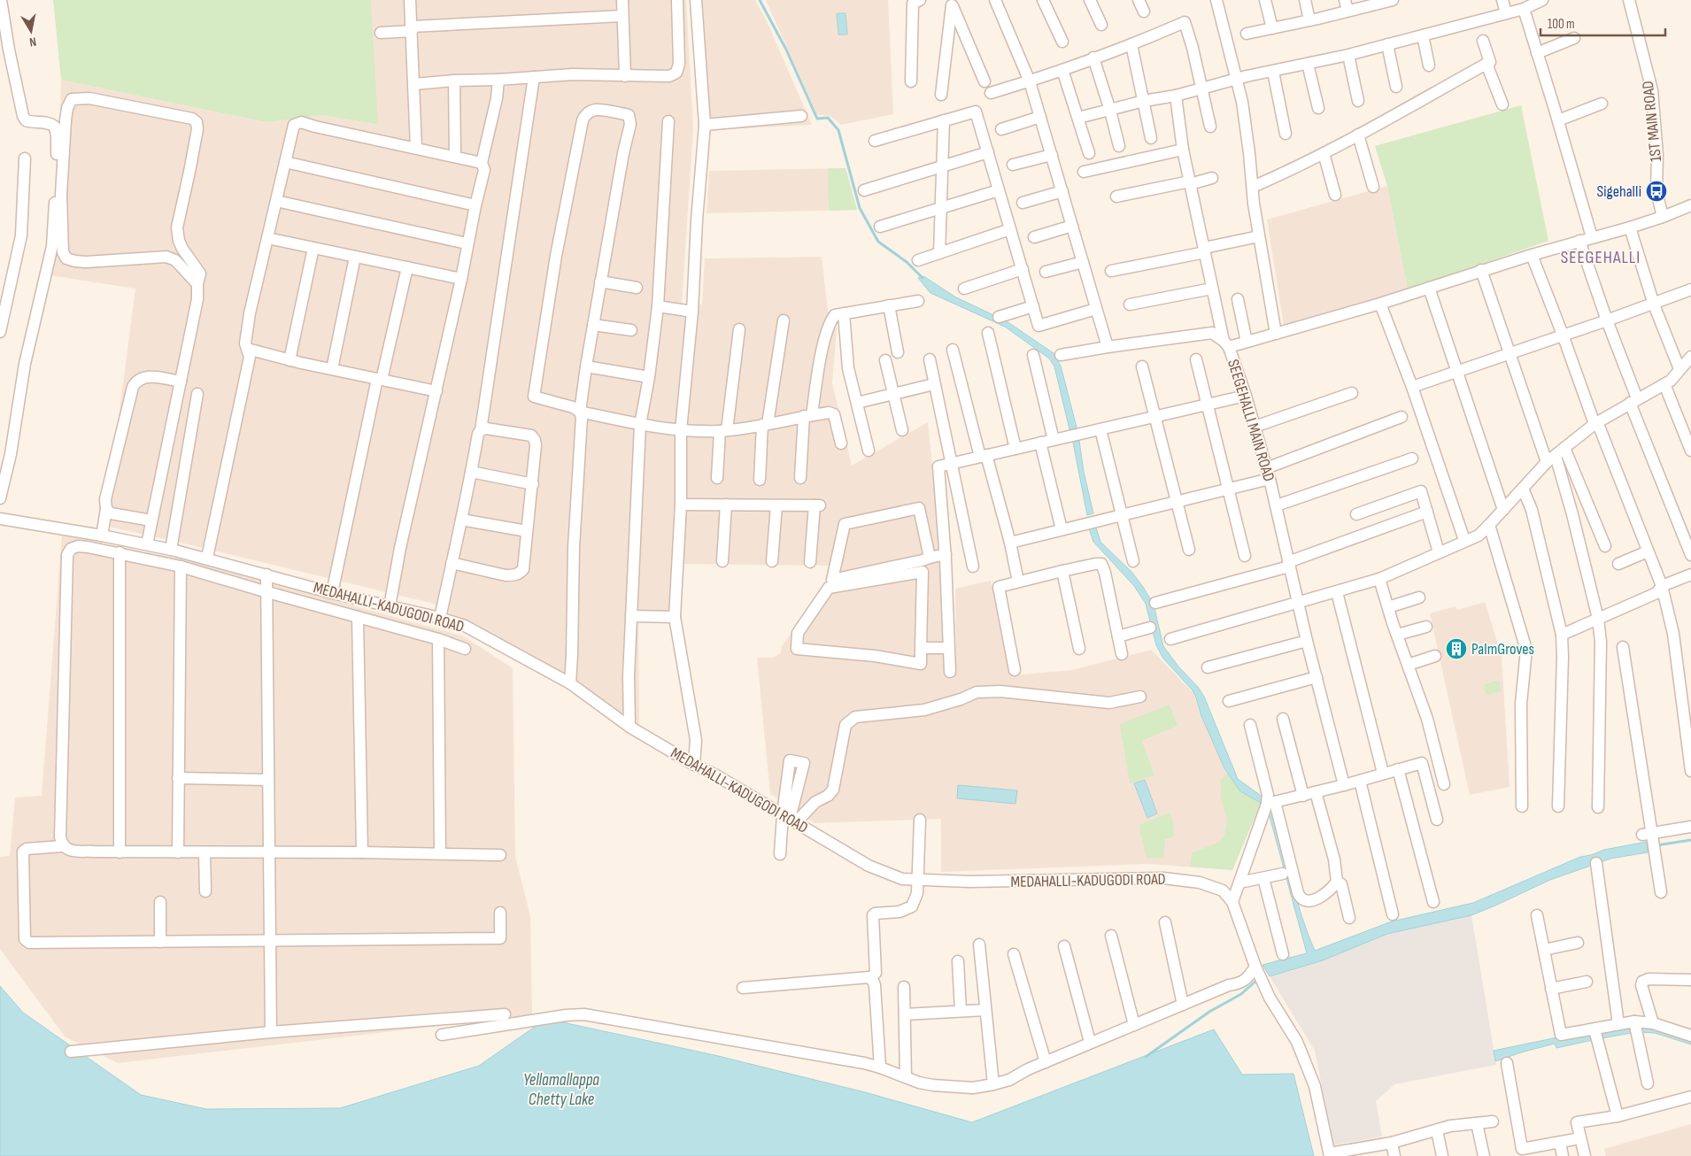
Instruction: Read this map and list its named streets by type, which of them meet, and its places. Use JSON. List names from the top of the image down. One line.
{"streets":{"street":["1ST MAIN ROAD","SEEGEHALLI MAIN ROAD","MEDAHALLI-KADUGODI ROAD"]},"crossings":[["1ST MAIN ROAD","SEEGEHALLI MAIN ROAD"]],"districts":["SEEGEHALLI"],"water":["Yellamallappa Chetty Lake"],"places":{"bus stop":["Sigehalli"],"building":["PalmGroves"]},"scale_bar":"100 m","north":"bottom"}
